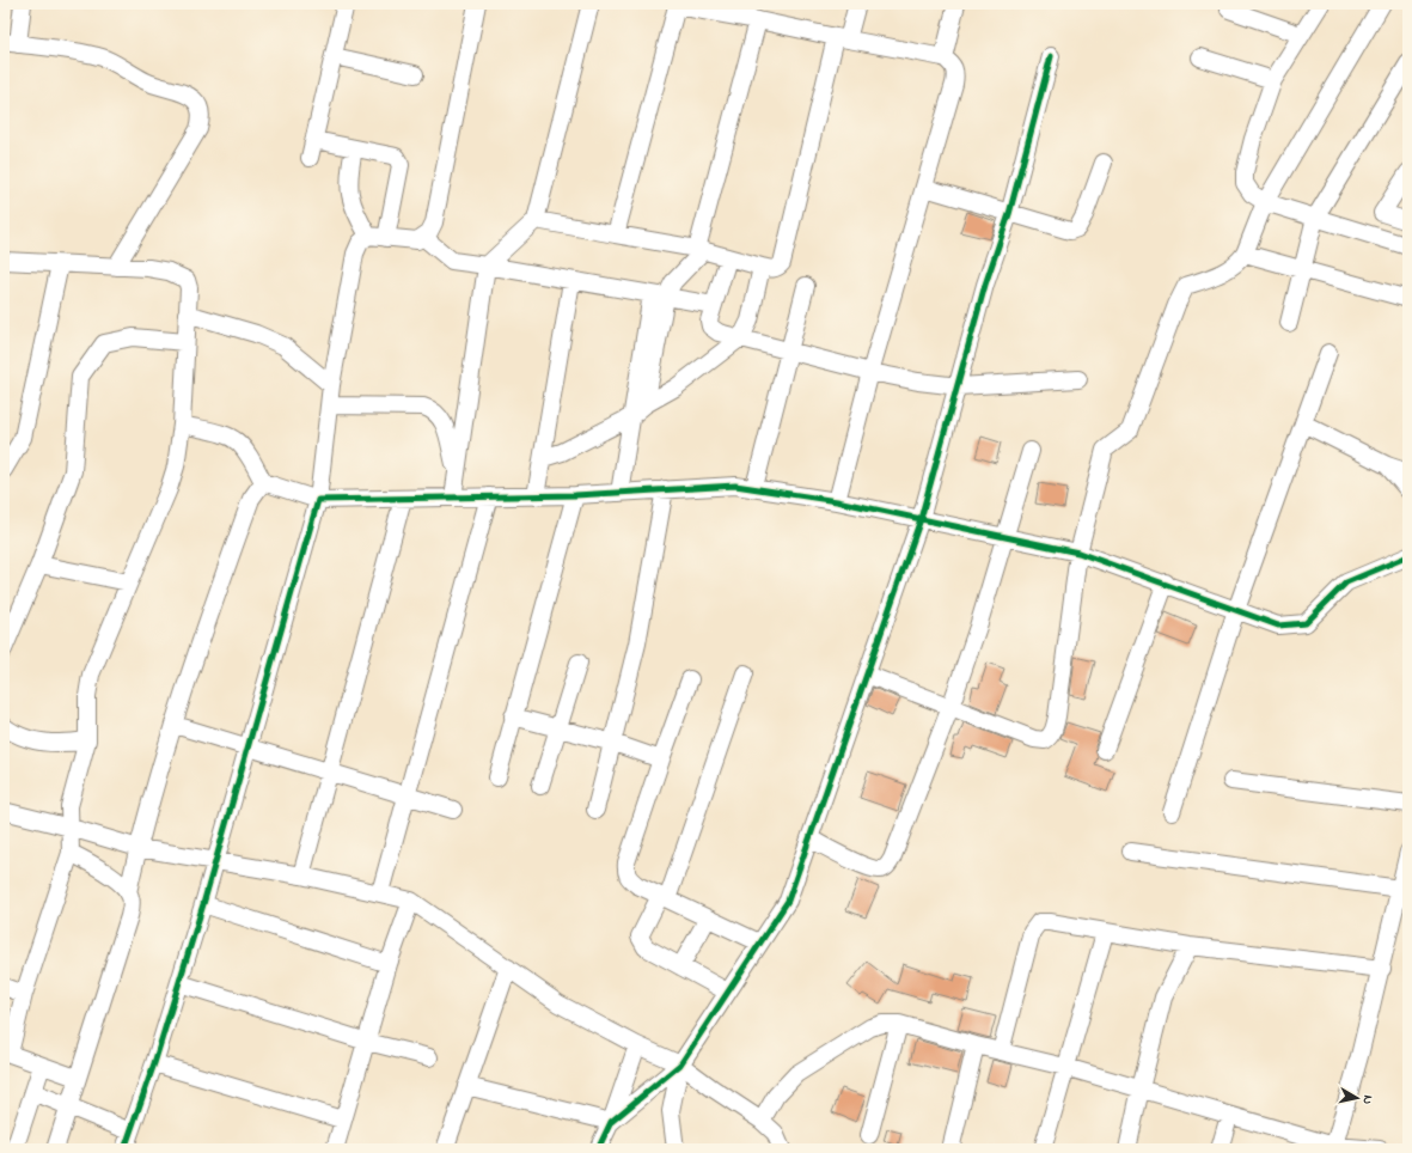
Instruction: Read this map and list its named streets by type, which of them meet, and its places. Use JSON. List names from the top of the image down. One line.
{"north":"right"}
